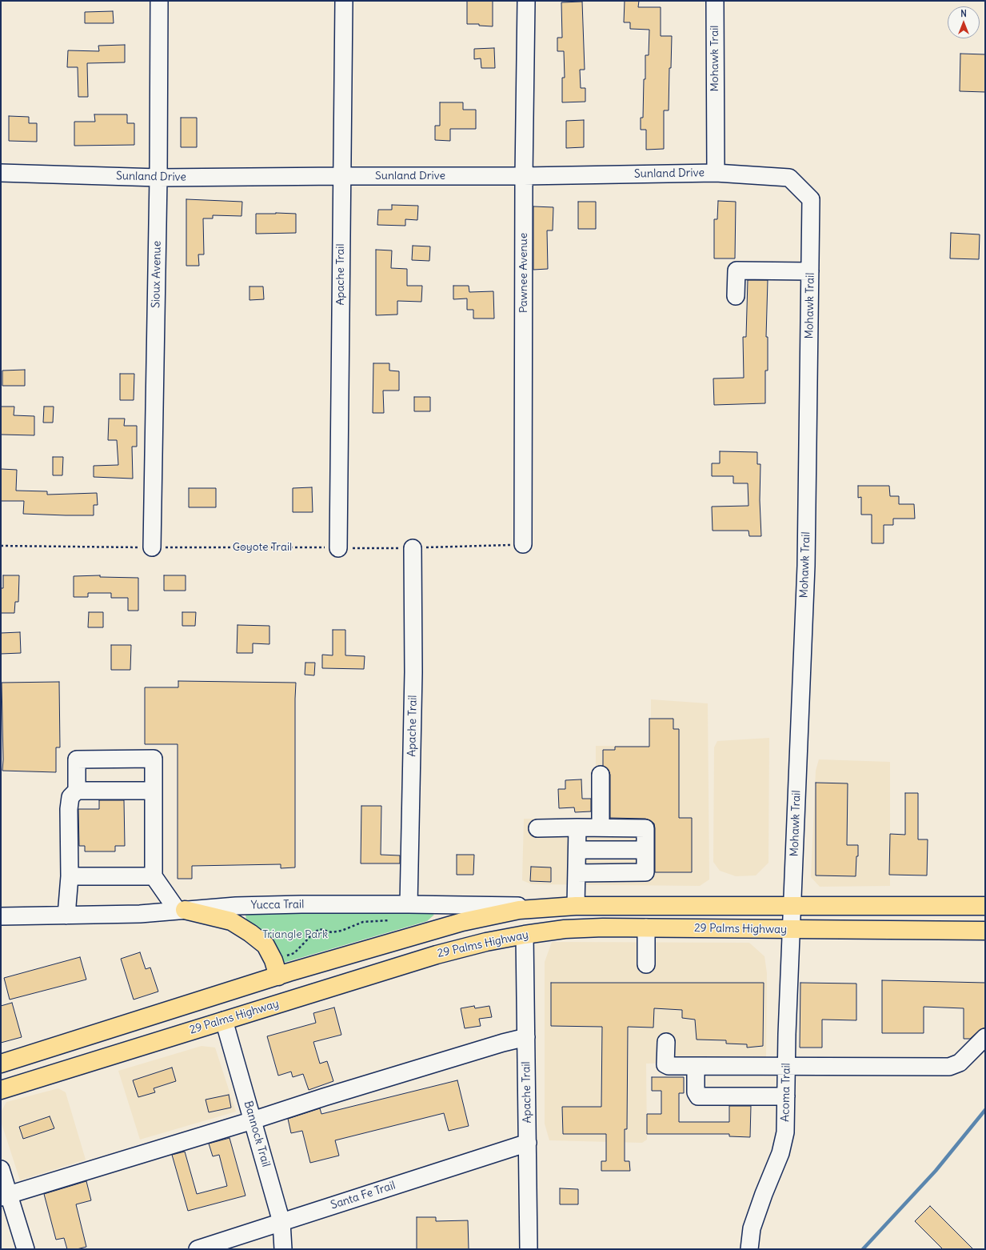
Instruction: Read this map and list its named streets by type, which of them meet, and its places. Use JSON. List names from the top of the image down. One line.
{"streets":{"main road":["29 Palms Highway"],"street":["Mohawk Trail","Sunland Drive","Pawnee Avenue","Sioux Avenue","Apache Trail","Yucca Trail","Acoma Trail","Bannock Trail","Santa Fe Trail"],"path":["Coyote Trail"]},"crossings":[["Mohawk Trail","Sunland Drive"],["Mohawk Trail","29 Palms Highway"],["Mohawk Trail","Acoma Trail"],["Sunland Drive","Pawnee Avenue"],["Sunland Drive","Sioux Avenue"],["Sunland Drive","Apache Trail"],["Pawnee Avenue","Coyote Trail"],["Sioux Avenue","Coyote Trail"],["Apache Trail","Coyote Trail"],["Apache Trail","Yucca Trail"],["Apache Trail","29 Palms Highway"],["Apache Trail","Santa Fe Trail"],["Yucca Trail","29 Palms Highway"],["29 Palms Highway","Acoma Trail"],["29 Palms Highway","Bannock Trail"],["Bannock Trail","Santa Fe Trail"]],"parks":["Triangle Park"],"north":"top"}
